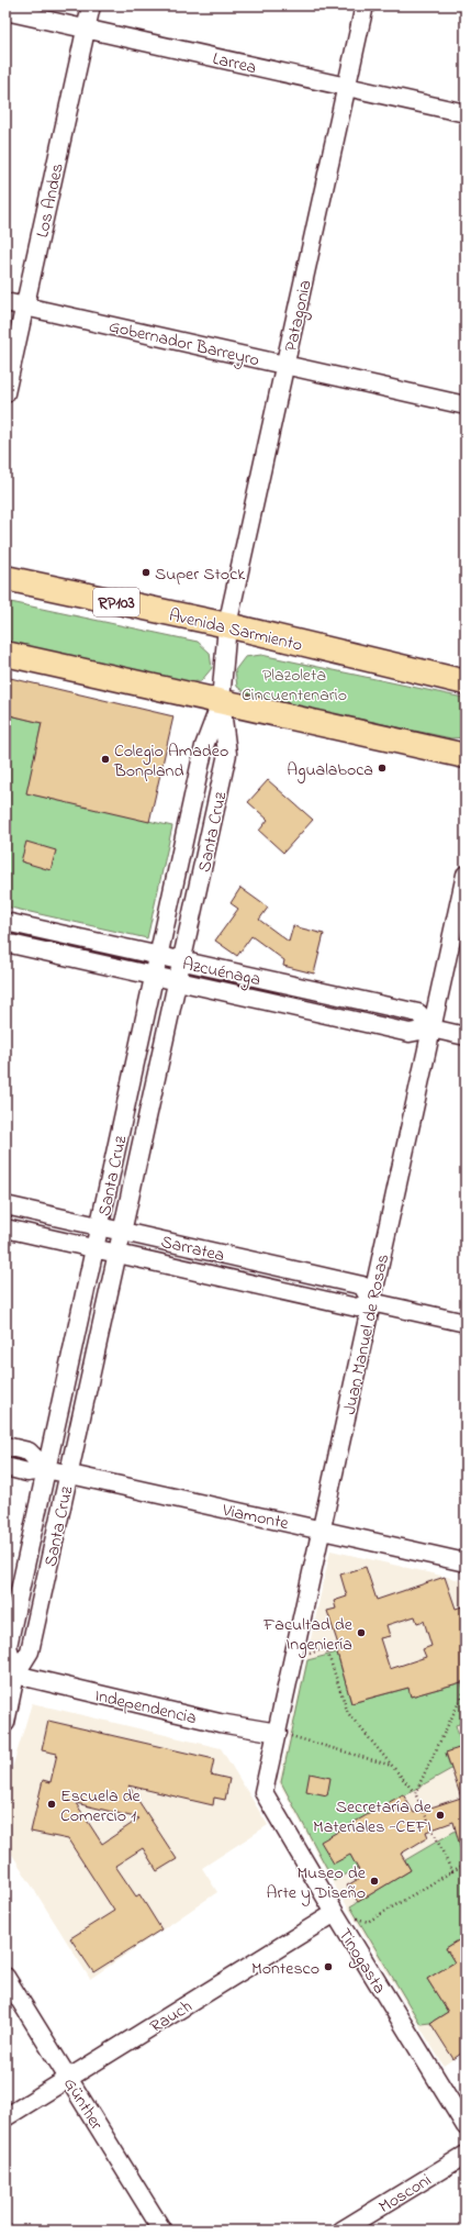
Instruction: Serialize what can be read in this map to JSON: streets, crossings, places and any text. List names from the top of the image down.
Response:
{
  "streets": {
    "main road": ["RP103", "Avenida Sarmiento"],
    "street": [
      "Larrea",
      "Los Andes",
      "Patagonia",
      "Gobernador Barreyro",
      "Santa Cruz",
      "Azcuénaga",
      "Sarratea",
      "Juan Manuel de Rosas",
      "Viamonte",
      "Independencia",
      "Tinogasta",
      "Rauch",
      "Günther",
      "Mosconi"
    ]
  },
  "crossings": [
    ["Larrea", "Los Andes"],
    ["Larrea", "Patagonia"],
    ["Los Andes", "Gobernador Barreyro"],
    ["Patagonia", "Gobernador Barreyro"],
    ["Patagonia", "Avenida Sarmiento"],
    ["Patagonia", "Santa Cruz"],
    ["Santa Cruz", "Azcuénaga"],
    ["Santa Cruz", "Sarratea"],
    ["Santa Cruz", "Viamonte"],
    ["Santa Cruz", "Independencia"],
    ["Azcuénaga", "Juan Manuel de Rosas"],
    ["Sarratea", "Juan Manuel de Rosas"],
    ["Juan Manuel de Rosas", "Viamonte"],
    ["Juan Manuel de Rosas", "Independencia"],
    ["Juan Manuel de Rosas", "Tinogasta"],
    ["Tinogasta", "Rauch"],
    ["Rauch", "Günther"]
  ],
  "parks": ["Plazoleta Cincuentenario"],
  "places": [
    "Super Stock",
    "Colegio Amadeo Bonpland",
    "Agualaboca",
    "Facultad de Ingeniería",
    "Escuela de Comercio 1",
    "Secretaría de Materiales -CEFI",
    "Museo de Arte y Diseño",
    "Montesco"
  ]
}
